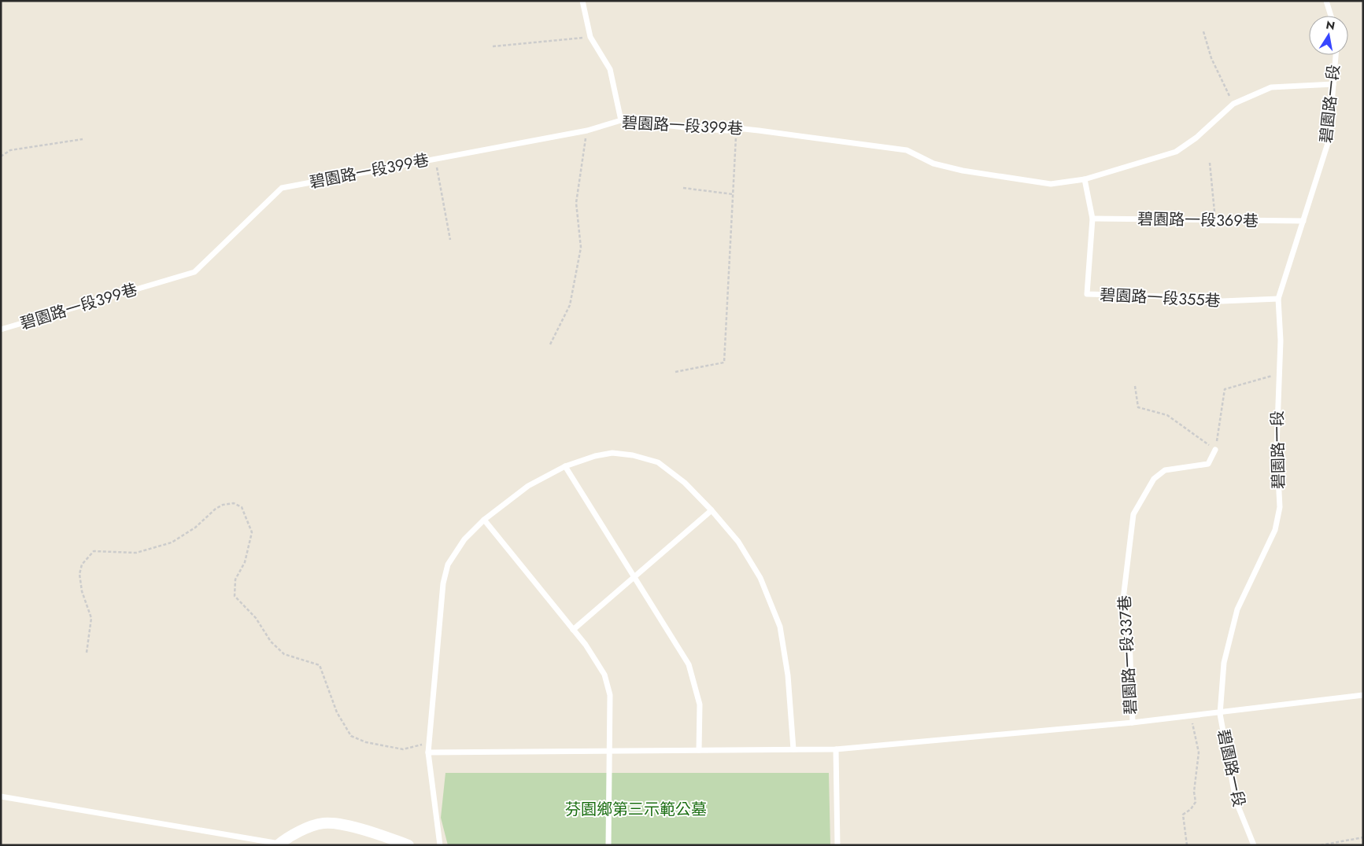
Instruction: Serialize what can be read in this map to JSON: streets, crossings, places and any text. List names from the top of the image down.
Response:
{
  "streets": {
    "lane": [
      "碧園路一段",
      "碧園路一段399巷",
      "碧園路一段369巷",
      "碧園路一段355巷",
      "碧園路一段337巷"
    ]
  },
  "crossings": [
    ["碧園路一段", "碧園路一段399巷"],
    ["碧園路一段", "碧園路一段369巷"],
    ["碧園路一段", "碧園路一段355巷"],
    ["碧園路一段399巷", "碧園路一段355巷"],
    ["碧園路一段369巷", "碧園路一段355巷"]
  ],
  "parks": ["芬園鄉第三示範公墓"],
  "north": "top"
}
